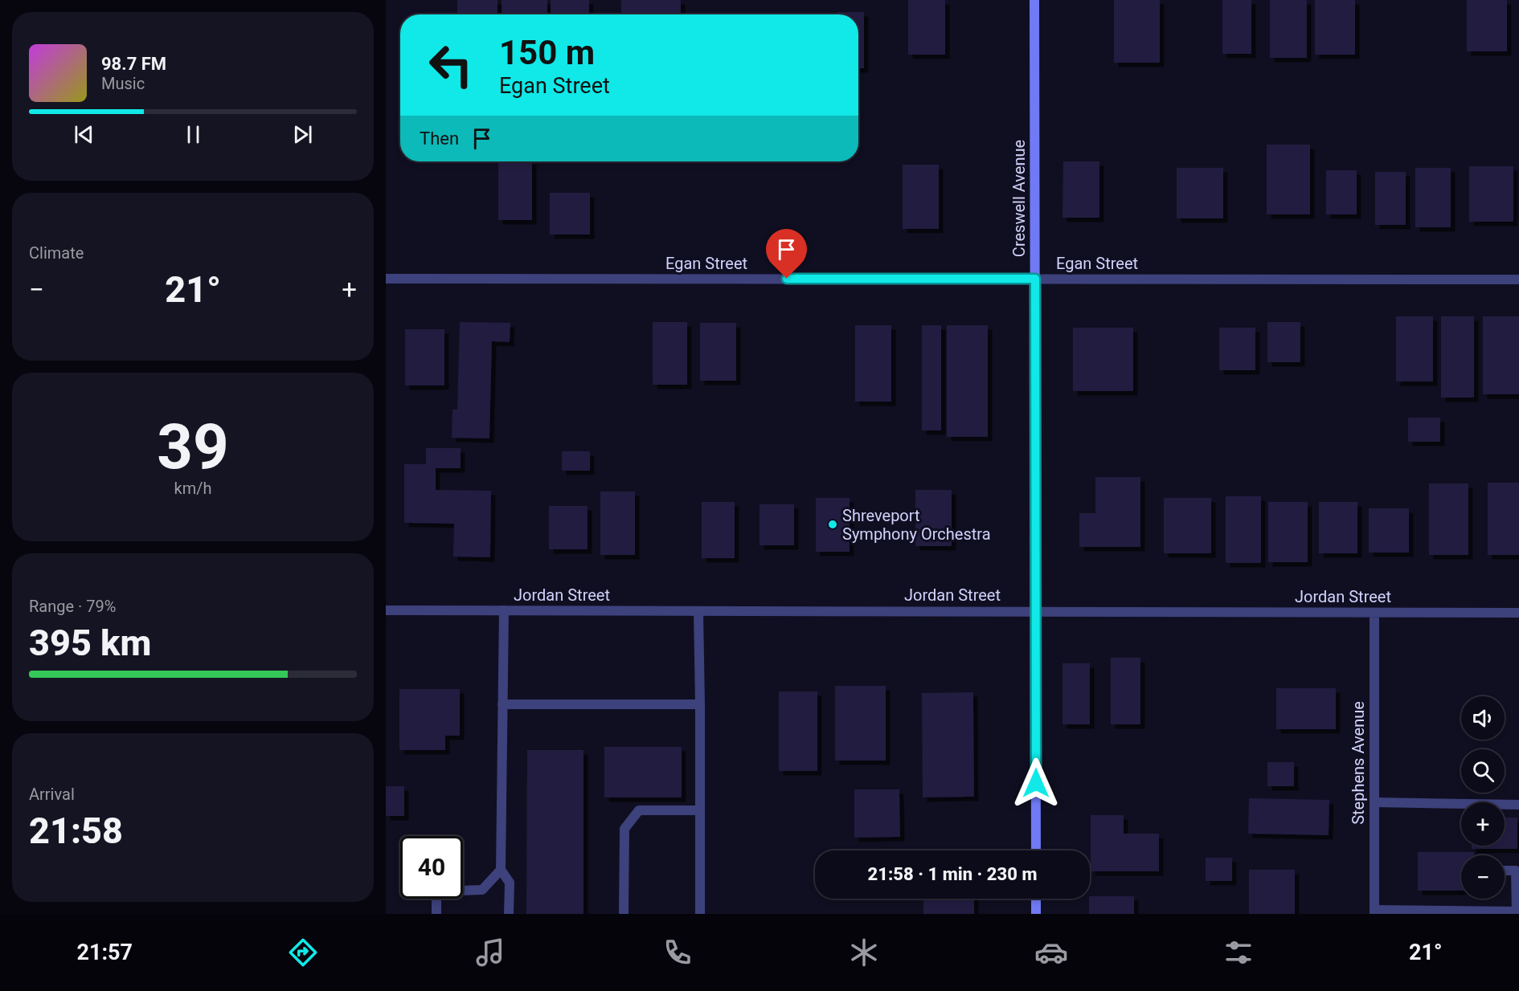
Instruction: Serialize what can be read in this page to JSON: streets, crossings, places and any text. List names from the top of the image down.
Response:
{
  "streets": {
    "street": [
      "Creswell Avenue",
      "Egan Street",
      "Jordan Street",
      "Stephens Avenue"
    ]
  },
  "crossings": [
    ["Creswell Avenue", "Egan Street"],
    ["Creswell Avenue", "Jordan Street"],
    ["Jordan Street", "Stephens Avenue"]
  ],
  "places": ["Shreveport Symphony Orchestra"],
  "page": {
    "turn": ["150 m", "Egan Street"],
    "song": ["98.7 FM", "Music"],
    "then": "Then",
    "tile": [
      "Climate",
      ["39", "km/h"],
      ["Range · 79%", "395 km"],
      ["Arrival", "21:58"]
    ],
    "heat": ["−", "21°", "+"],
    "map_buttons": ["+", "−"],
    "limit": "40",
    "trip": "21:58 · 1 min · 230 m",
    "tabs": ["21:57", "21°"]
  }
}
